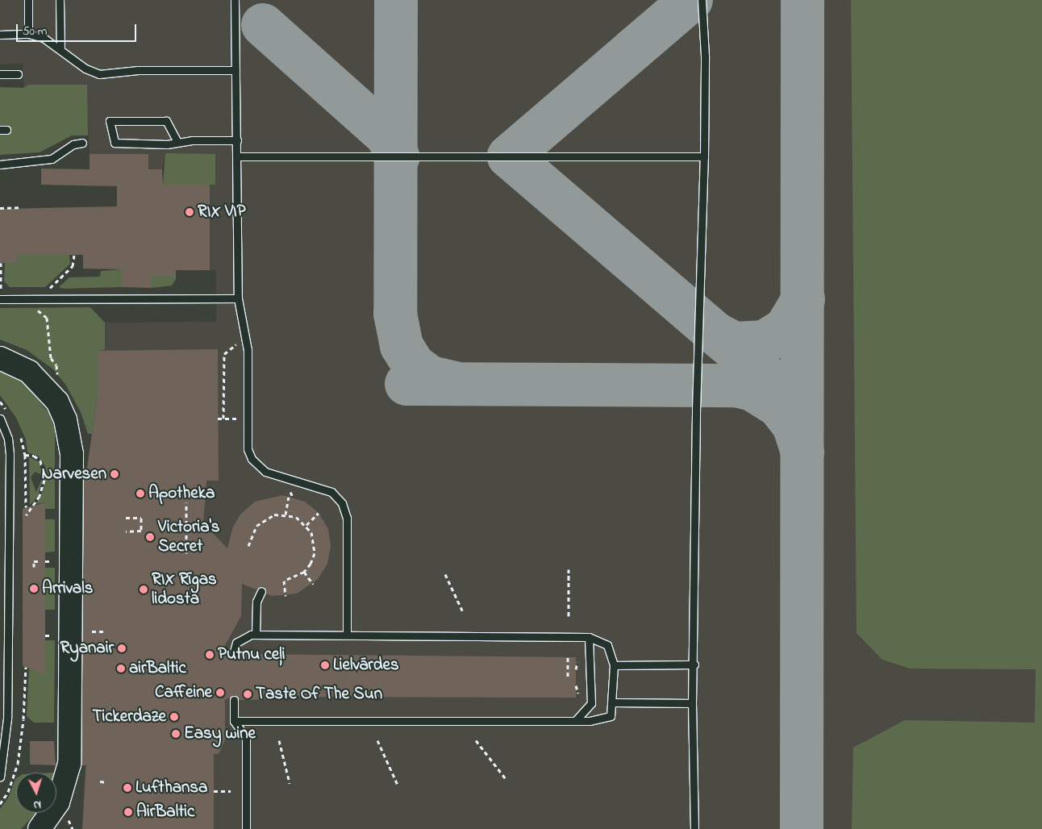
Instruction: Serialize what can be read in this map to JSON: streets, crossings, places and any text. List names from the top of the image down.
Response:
{
  "places": [
    "RIX VIP",
    "Narvesen",
    "Apotheka",
    "Victoria's Secret",
    "Arrivals",
    "RIX Rīgas lidosta",
    "Ryanair",
    "Putnu ceļi",
    "Lielvārdes",
    "airBaltic",
    "Caffeine",
    "Taste Of The Sun",
    "Tickerdaze",
    "Easy wine",
    "Lufthansa",
    "AirBaltic"
  ],
  "scale_bar": "50 m",
  "north": "bottom"
}
